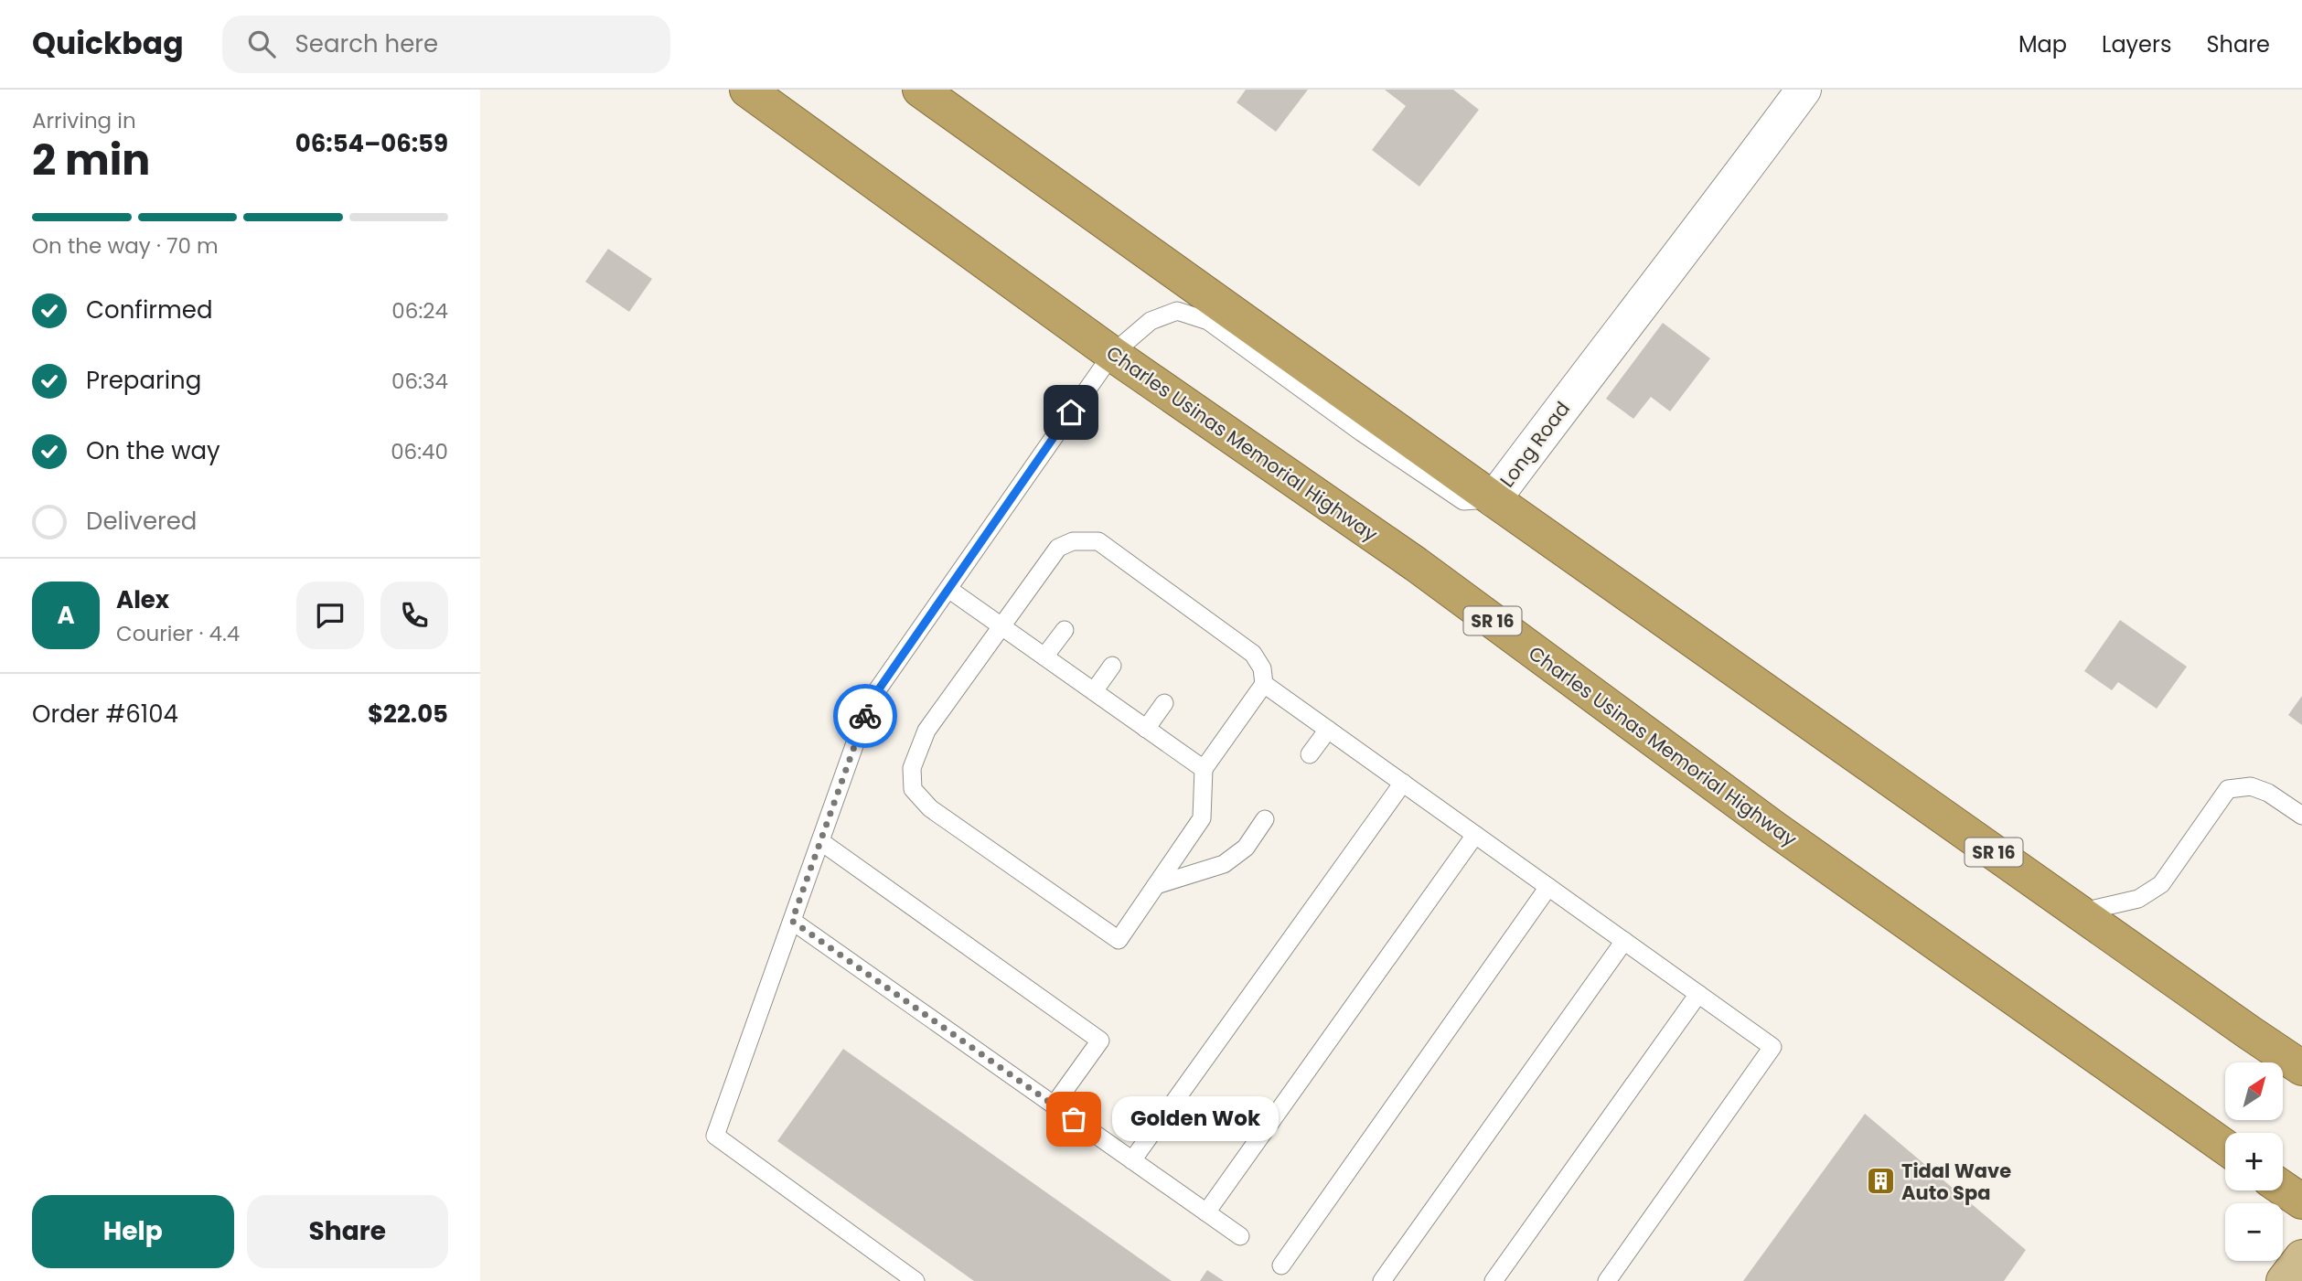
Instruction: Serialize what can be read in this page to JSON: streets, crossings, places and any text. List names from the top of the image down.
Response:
{
  "streets": {
    "highway": ["Charles Usinas Memorial Highway", "SR 16"],
    "street": ["Long Road"]
  },
  "crossings": [
    ["Charles Usinas Memorial Highway", "Long Road"],
    ["Long Road", "SR 16"]
  ],
  "places": {
    "other": ["Golden Wok"],
    "building": ["Tidal Wave Auto Spa"]
  },
  "north": "top right",
  "page": {
    "header": "Quickbag",
    "search": "Search here",
    "nav": ["Map", "Layers", "Share"],
    "heading": ["2 min", "Arriving in", "06:54–06:59"],
    "panel": [
      "Alex",
      "Courier · 4.4",
      "Order #6104",
      "$22.05"
    ],
    "bar": "On the way · 70 m",
    "list": [
      ["Confirmed", "06:24"],
      ["Preparing", "06:34"],
      ["On the way", "06:40"],
      "Delivered"
    ],
    "round": "A",
    "map_buttons": ["+", "−"],
    "bubble": "Golden Wok",
    "buttons": ["Help", "Share"]
  }
}
